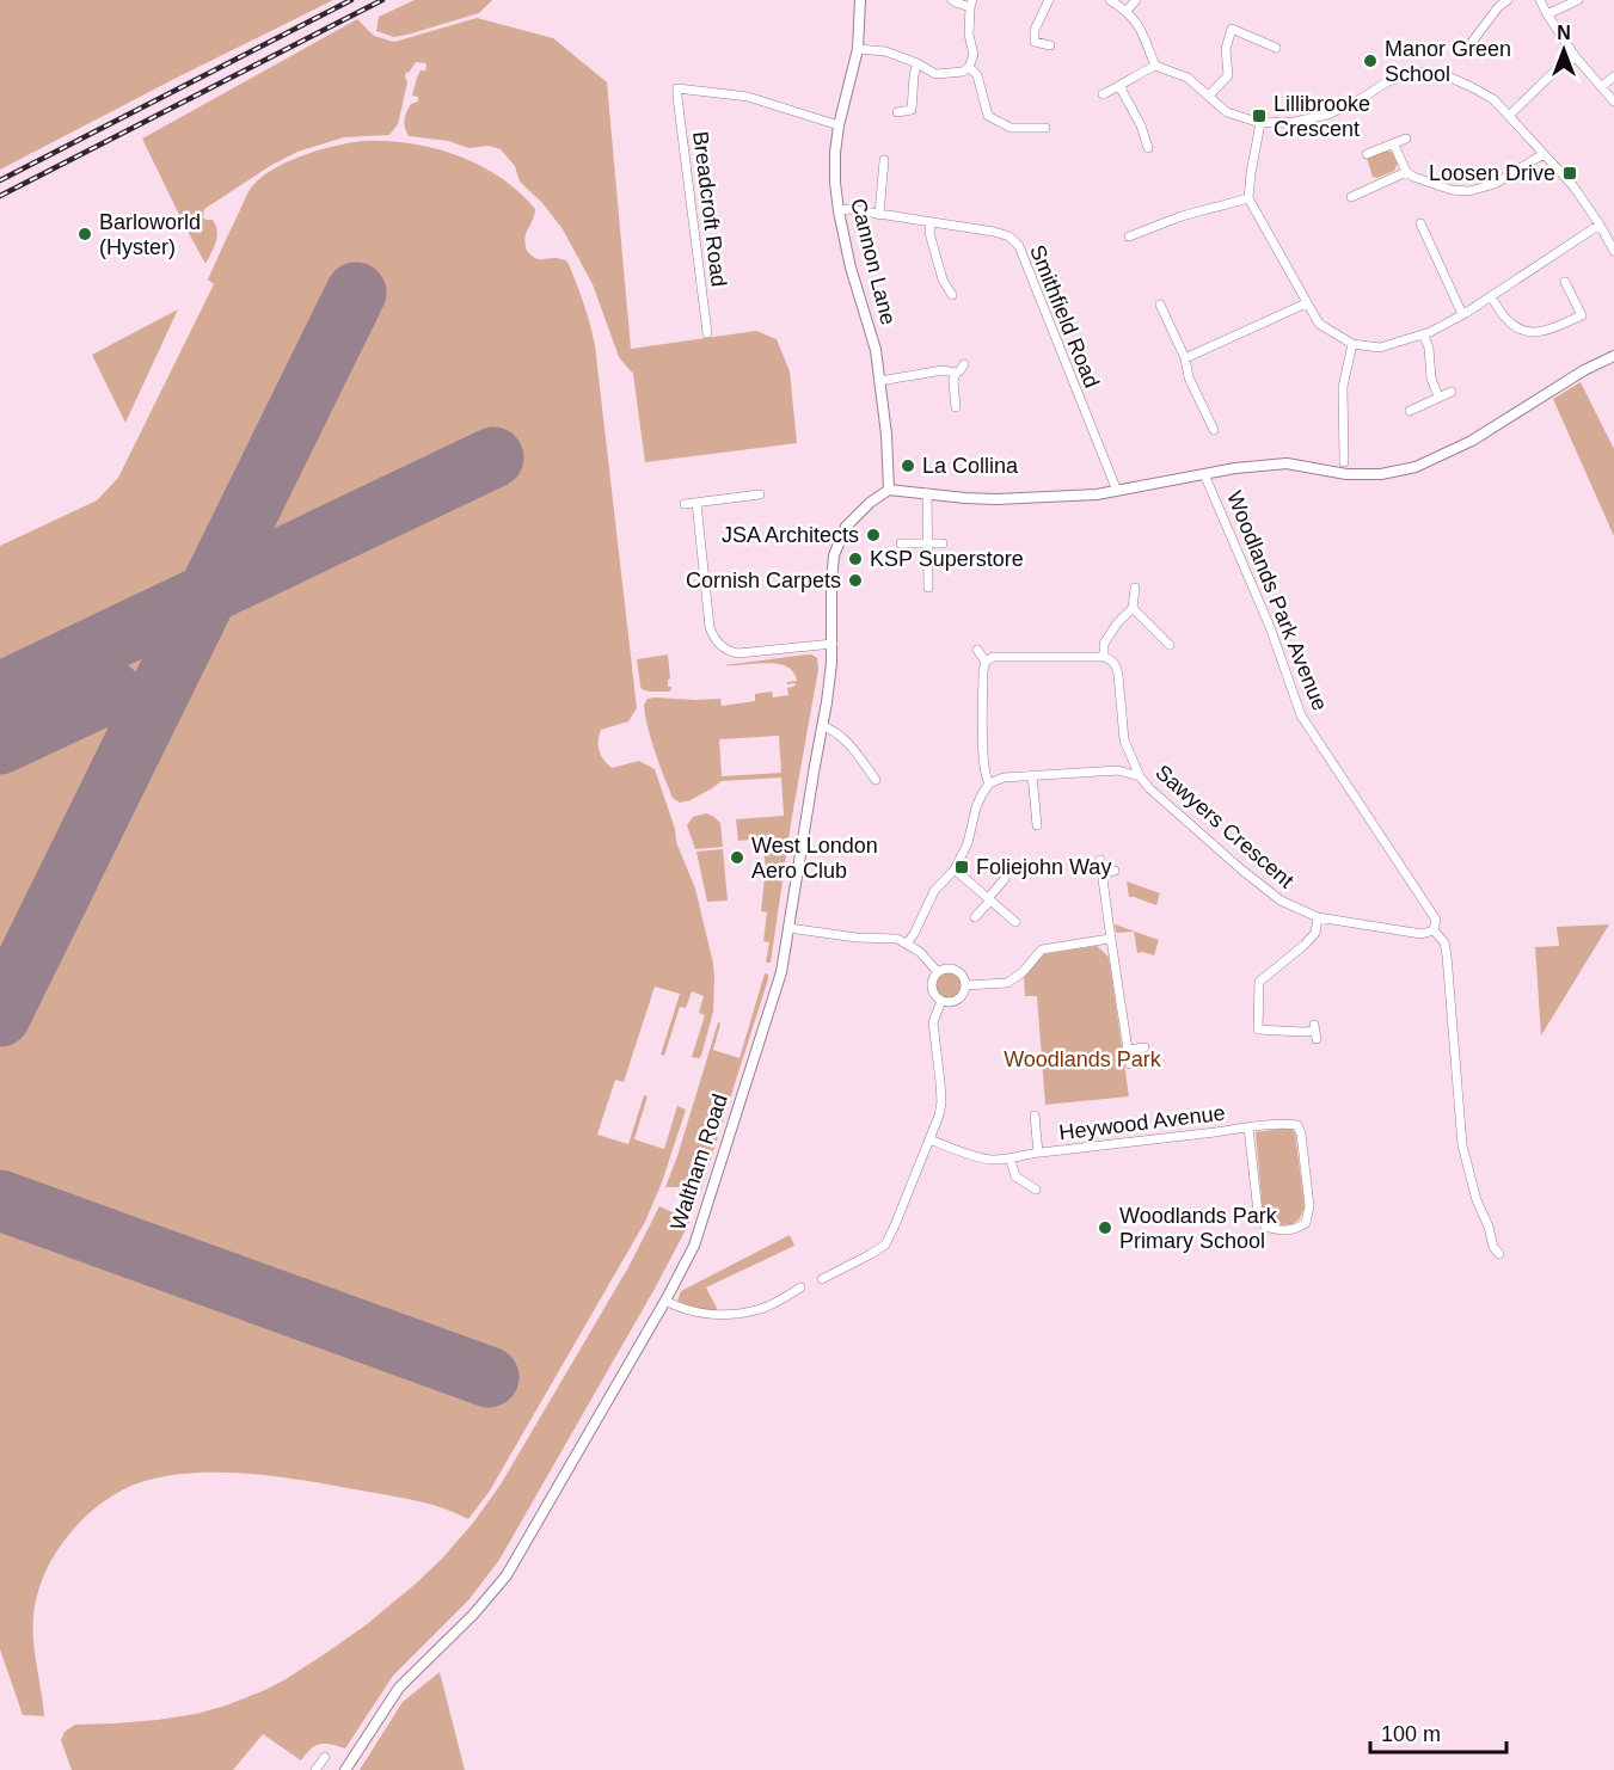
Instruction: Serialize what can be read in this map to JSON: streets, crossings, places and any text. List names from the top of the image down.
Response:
{
  "streets": {
    "street": [
      "Breadcroft Road",
      "Cannon Lane",
      "Smithfield Road",
      "Woodlands Park Avenue",
      "Sawyers Crescent",
      "Heywood Avenue",
      "Waltham Road"
    ]
  },
  "crossings": [
    ["Breadcroft Road", "Cannon Lane"],
    ["Cannon Lane", "Smithfield Road"],
    ["Cannon Lane", "Waltham Road"],
    ["Woodlands Park Avenue", "Sawyers Crescent"]
  ],
  "parks": ["Woodlands Park"],
  "places": {
    "other": [
      "Manor Green School",
      "Barloworld (Hyster)",
      "La Collina",
      "JSA Architects",
      "KSP Superstore",
      "Cornish Carpets",
      "West London Aero Club",
      "Woodlands Park Primary School"
    ],
    "transit": ["Lillibrooke Crescent", "Loosen Drive", "Foliejohn Way"]
  },
  "scale_bar": "100 m",
  "north": "top"
}
